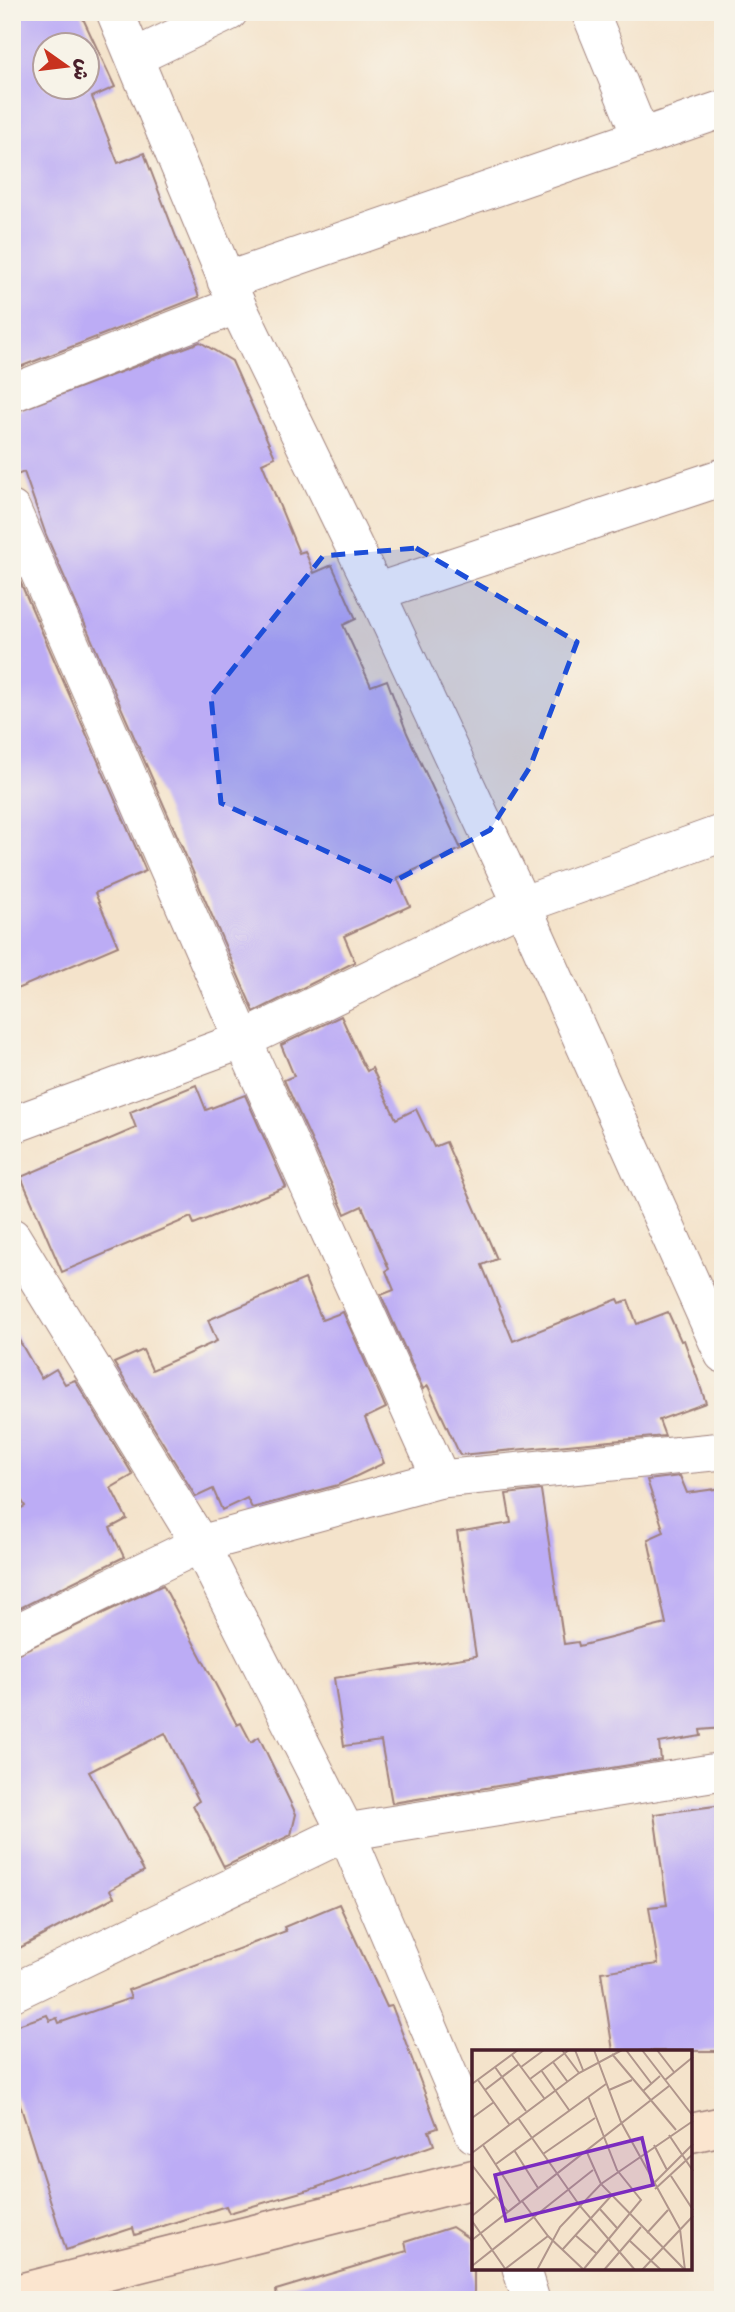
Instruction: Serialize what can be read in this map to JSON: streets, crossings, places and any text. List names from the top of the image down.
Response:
{
  "north": "right"
}
